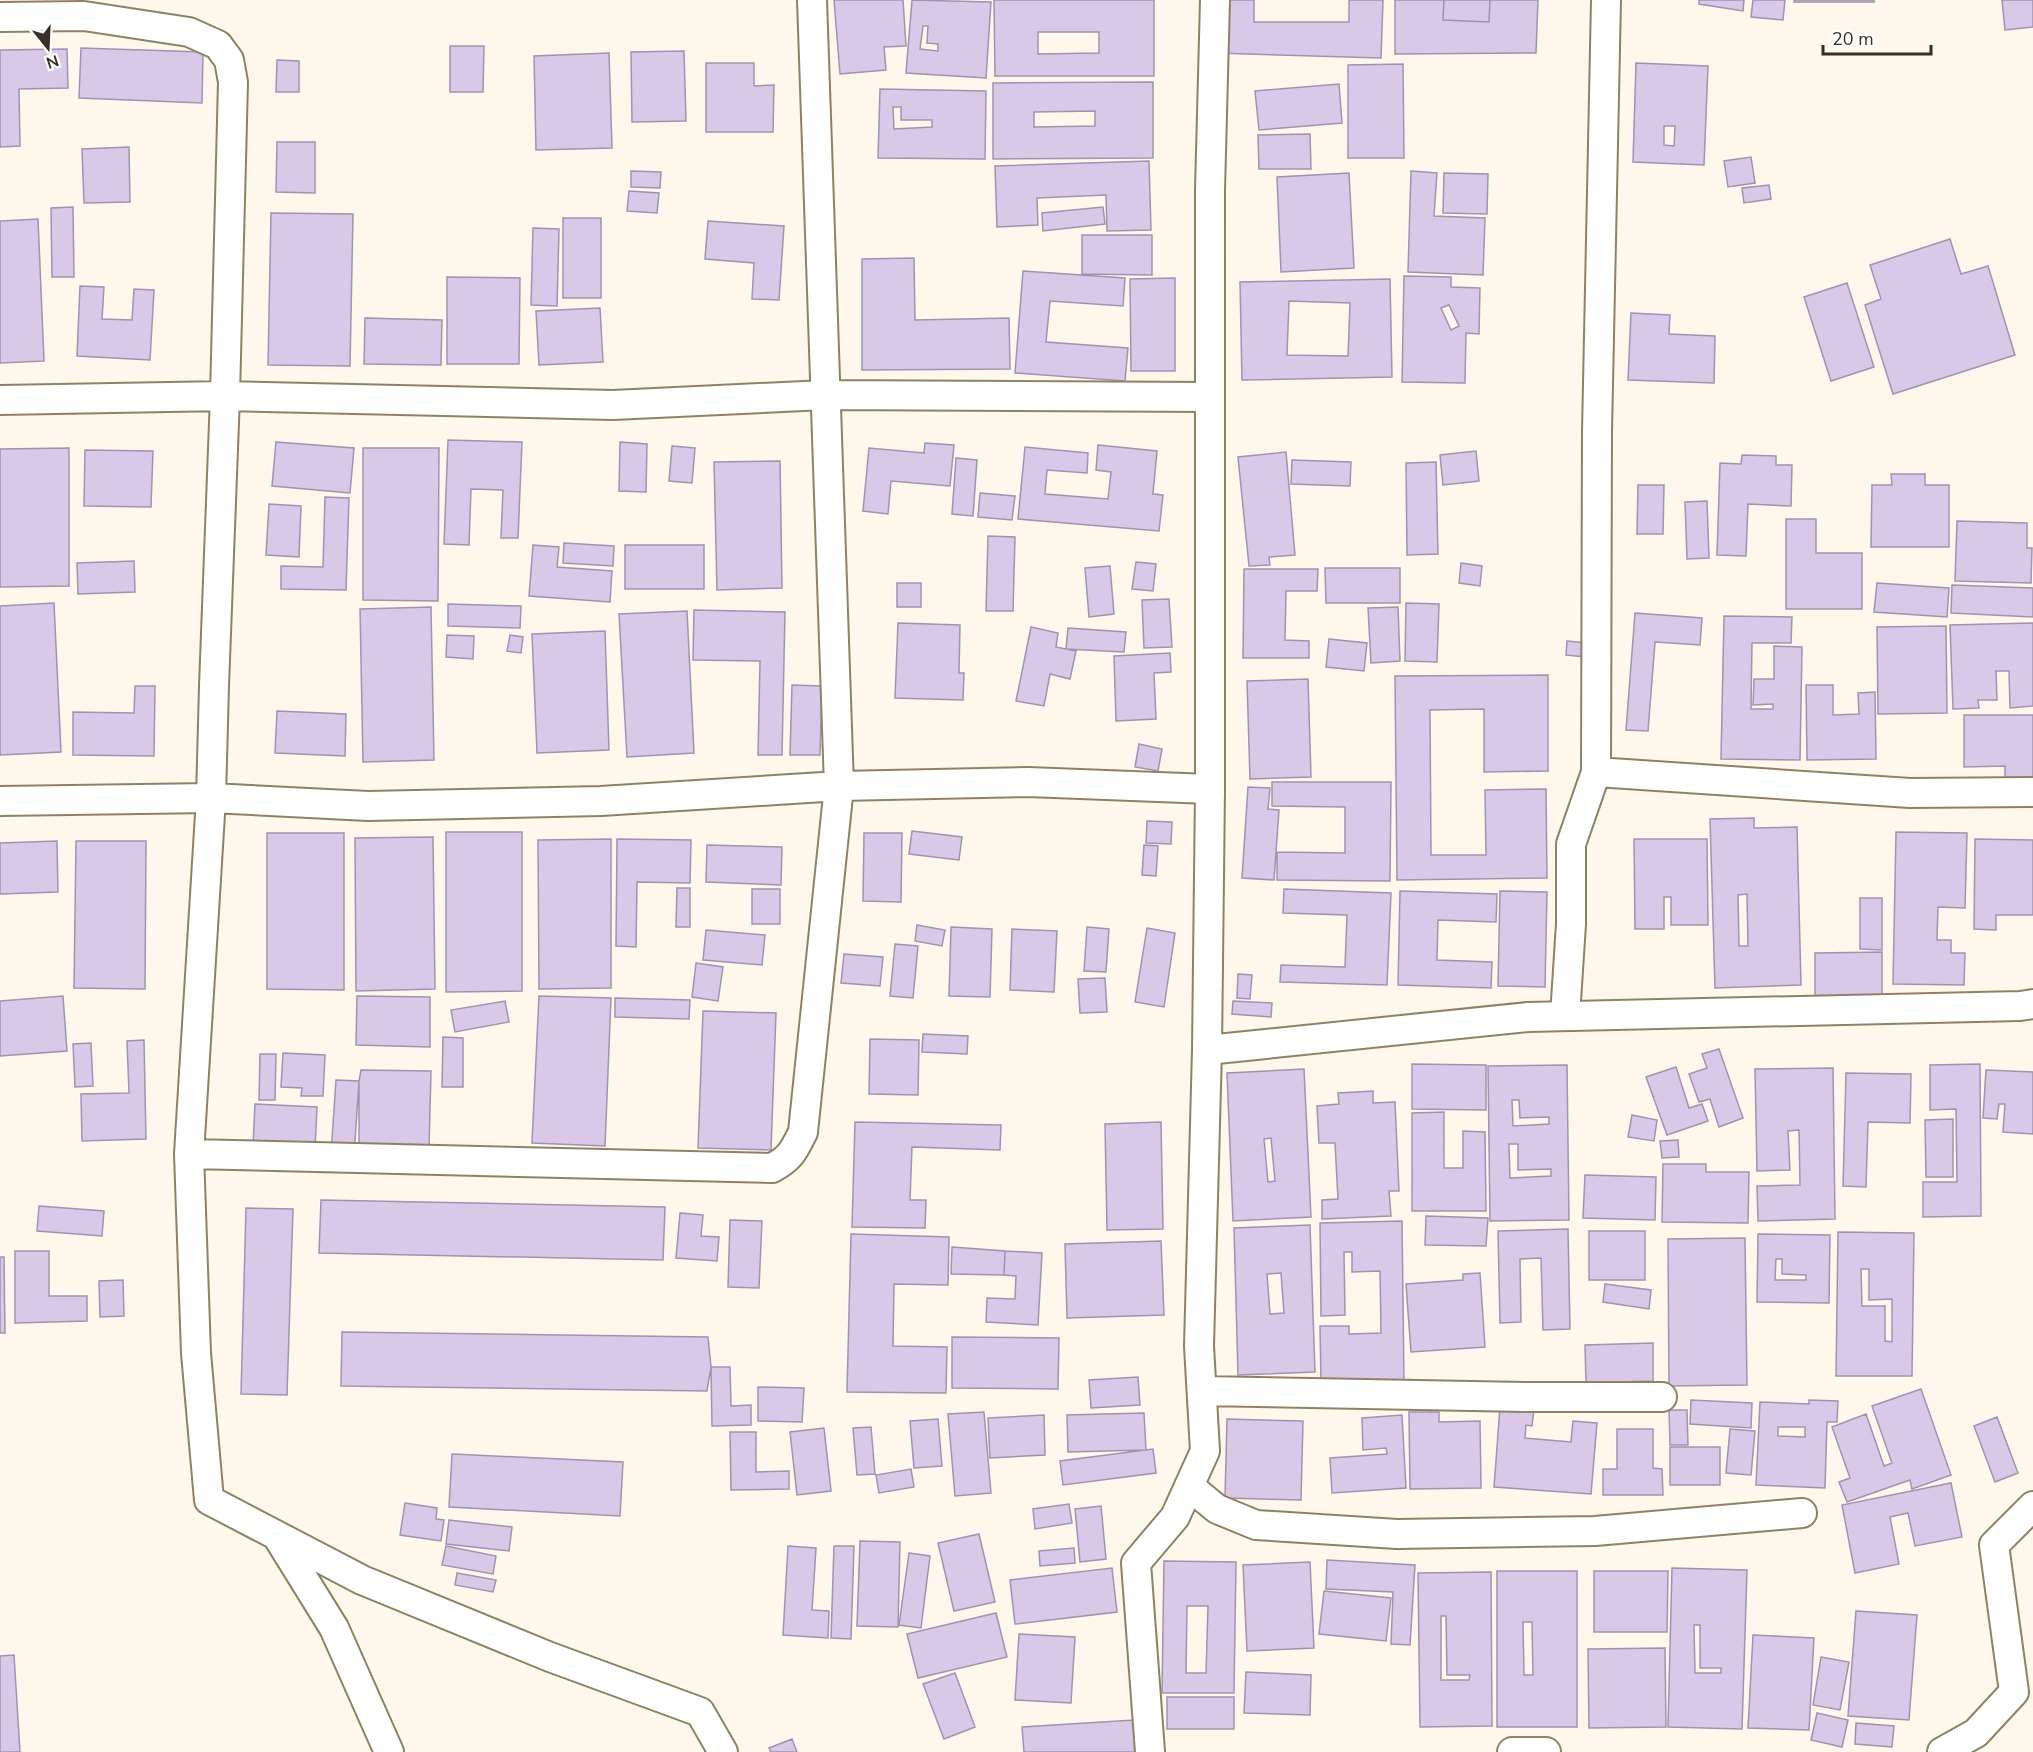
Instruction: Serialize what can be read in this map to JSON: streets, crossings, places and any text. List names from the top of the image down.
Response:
{
  "scale_bar": "20 m",
  "north": "bottom"
}
